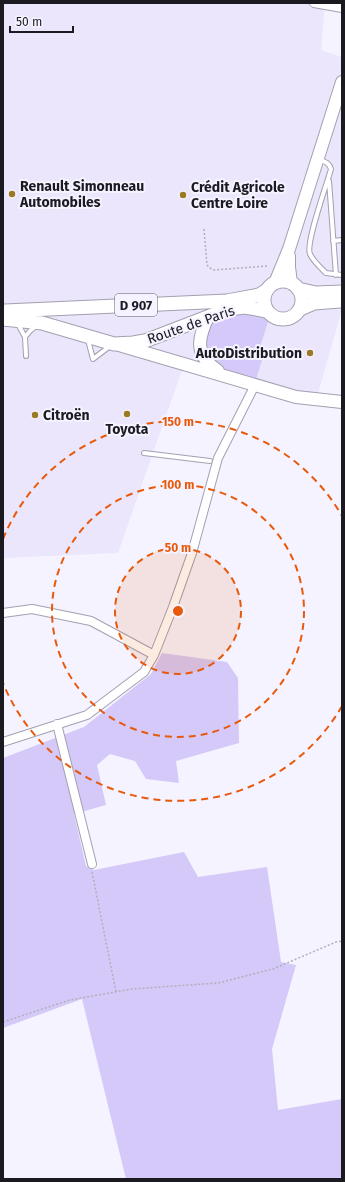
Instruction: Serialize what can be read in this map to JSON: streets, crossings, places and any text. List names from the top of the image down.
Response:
{
  "streets": {
    "main road": ["D 907", "Route de Paris"]
  },
  "places": [
    "Renault Simonneau Automobiles",
    "Crédit Agricole Centre Loire",
    "AutoDistribution",
    "Toyota",
    "Citroën"
  ],
  "scale_bar": "50 m",
  "rings": ["150 m", "100 m", "50 m"]
}
